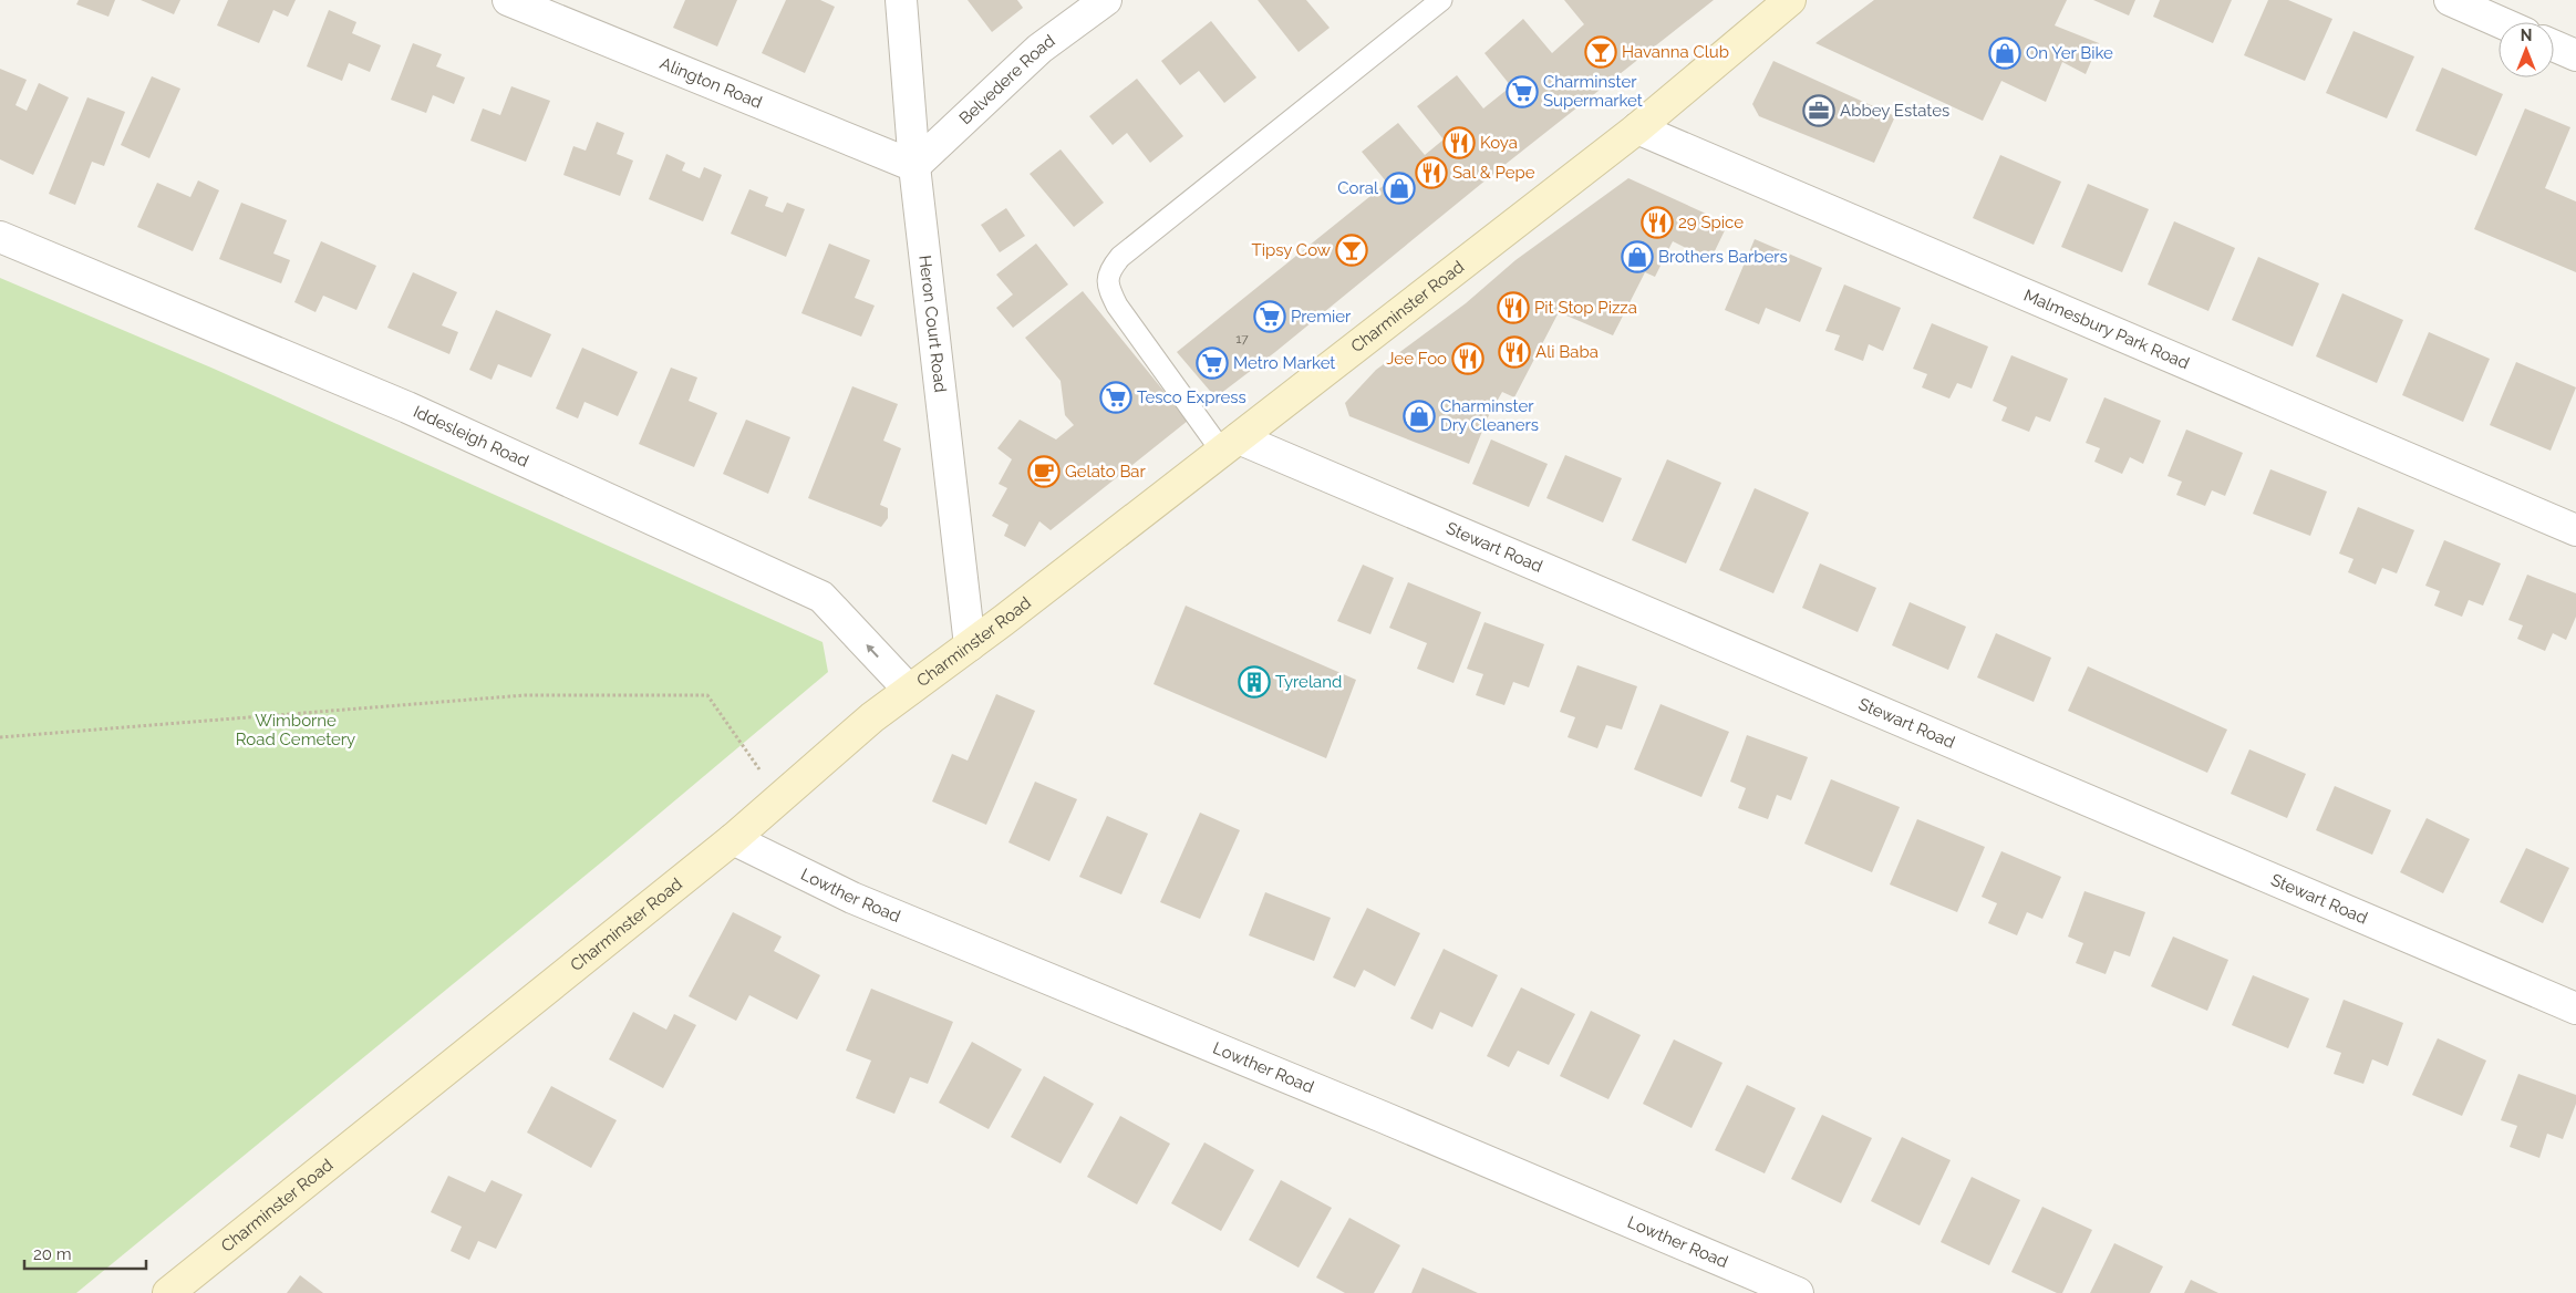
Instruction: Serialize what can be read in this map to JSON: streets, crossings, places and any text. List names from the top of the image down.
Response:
{
  "streets": {
    "main road": ["Charminster Road"],
    "street": [
      "Belvedere Road",
      "Alington Road",
      "Heron Court Road",
      "Malmesbury Park Road",
      "Iddesleigh Road",
      "Stewart Road",
      "Lowther Road"
    ]
  },
  "crossings": [
    ["Belvedere Road", "Alington Road"],
    ["Belvedere Road", "Heron Court Road"],
    ["Alington Road", "Heron Court Road"],
    ["Charminster Road", "Heron Court Road"],
    ["Charminster Road", "Malmesbury Park Road"],
    ["Charminster Road", "Iddesleigh Road"],
    ["Charminster Road", "Stewart Road"],
    ["Charminster Road", "Lowther Road"]
  ],
  "one_way": ["Iddesleigh Road"],
  "parks": ["Wimborne Road Cemetery"],
  "places": {
    "bar": ["Havanna Club", "Tipsy Cow"],
    "shop": [
      "On Yer Bike",
      "Coral",
      "Brothers Barbers",
      "Charminster Dry Cleaners"
    ],
    "supermarket": [
      "Charminster Supermarket",
      "Premier",
      "Metro Market",
      "Tesco Express"
    ],
    "office": ["Abbey Estates"],
    "restaurant": [
      "Koya",
      "Sal & Pepe",
      "29 Spice",
      "Pit Stop Pizza",
      "Ali Baba",
      "Jee Foo"
    ],
    "cafe": ["Gelato Bar"],
    "building": ["Tyreland"]
  },
  "house_numbers": ["17"],
  "scale_bar": "20 m",
  "north": "top"
}
